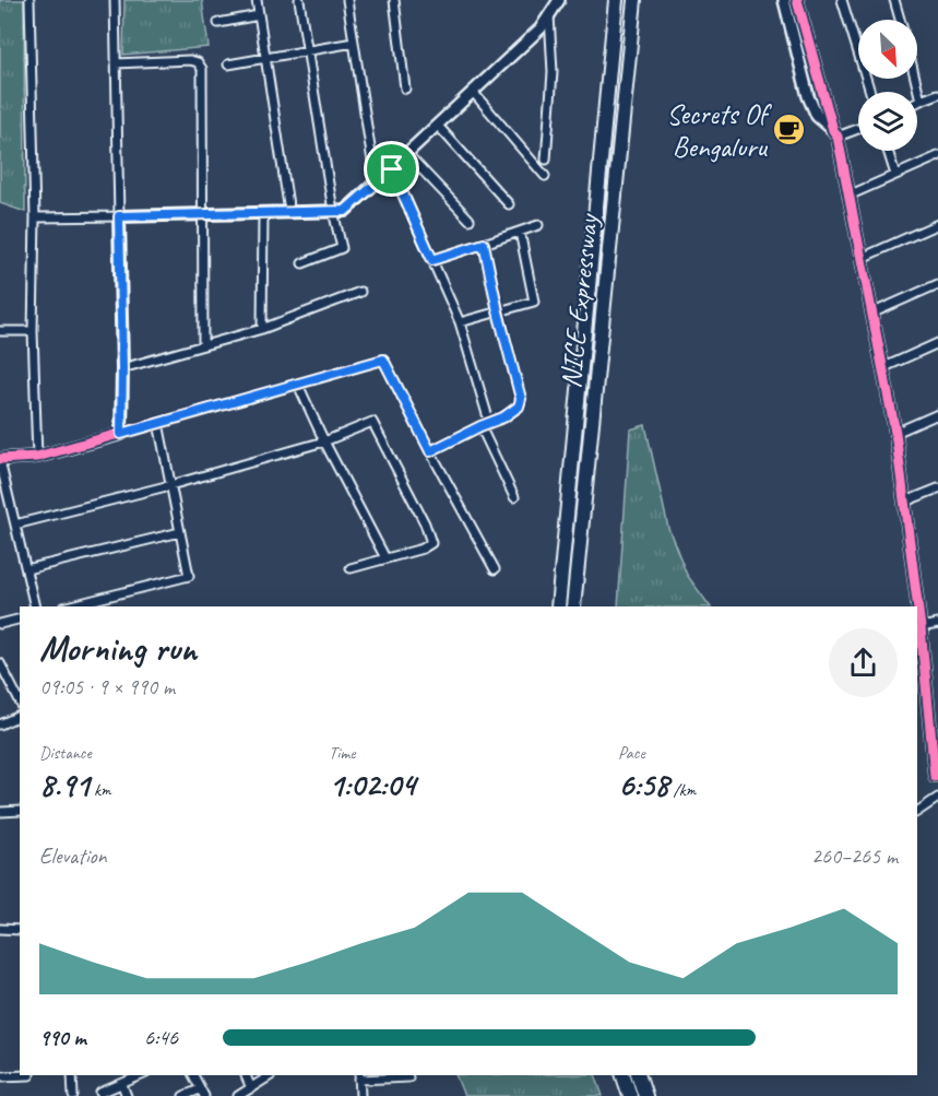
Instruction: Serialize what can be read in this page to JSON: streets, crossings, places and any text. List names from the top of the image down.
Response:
{
  "streets": {
    "highway": ["NICE Expressway"]
  },
  "places": {
    "cafe": ["Secrets Of Bengaluru"]
  },
  "north": "bottom right",
  "page": {
    "heading": ["Morning run", "09:05 · 9 × 990 m"],
    "stats": [
      ["Distance", "8.91 km"],
      ["Time", "1:02:04"],
      ["Pace", "6:58 /km"]
    ],
    "chart": ["Elevation", "260–265 m"],
    "list": [
      {
        "name": "990 m",
        "note": "6:46"
      }
    ]
  }
}
